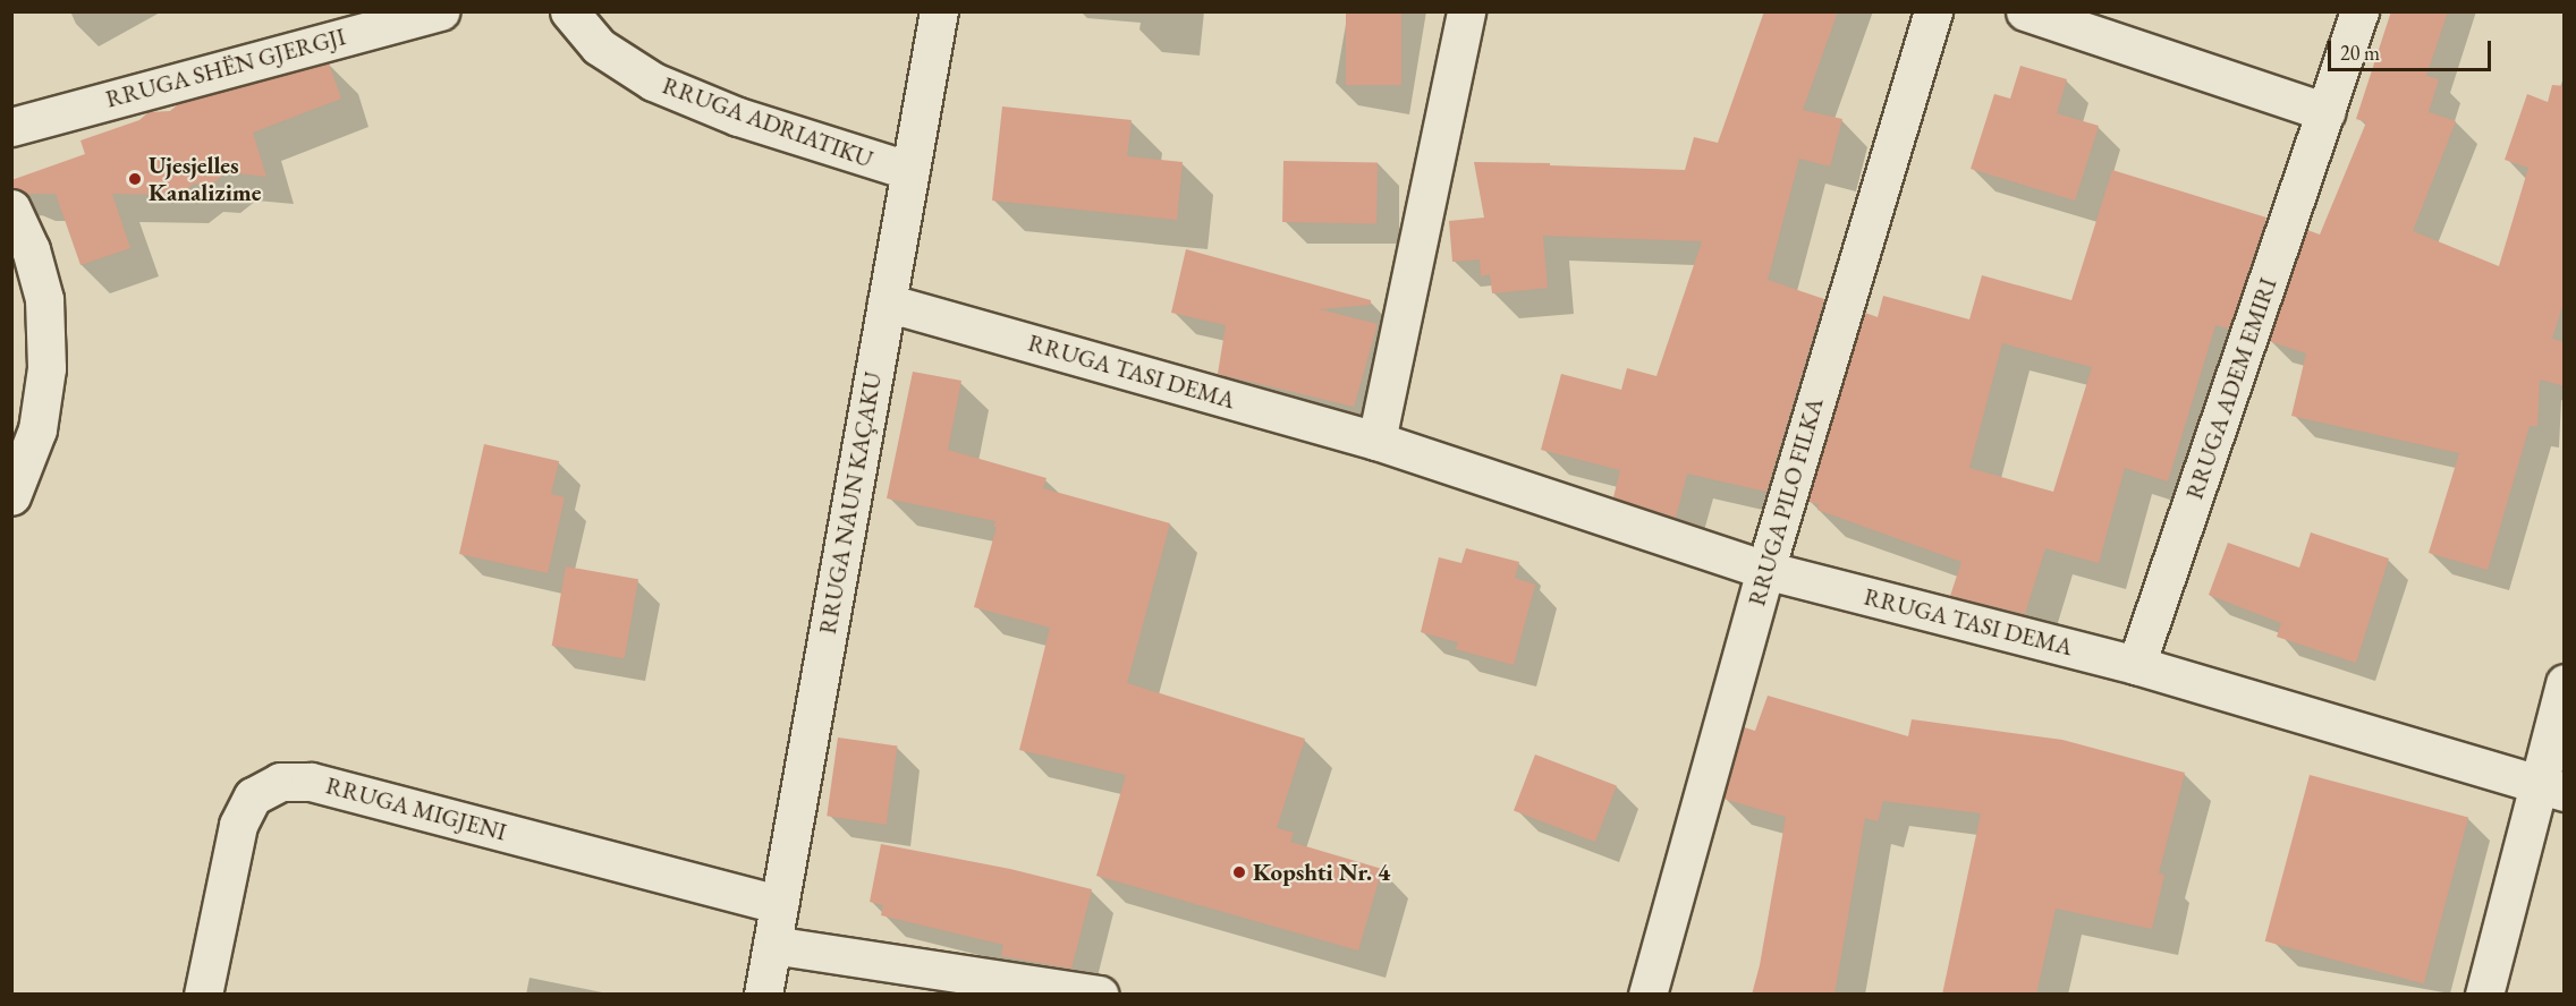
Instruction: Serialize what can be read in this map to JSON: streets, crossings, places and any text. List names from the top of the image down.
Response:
{
  "streets": {
    "street": [
      "RRUGA SHËN GJERGJI",
      "RRUGA ADRIATIKU",
      "RRUGA TASI DEMA",
      "RRUGA ADEM EMIRI",
      "RRUGA PILO FILKA",
      "RRUGA NAUN KAÇAKU",
      "RRUGA MIGJENI"
    ]
  },
  "crossings": [
    ["RRUGA ADRIATIKU", "RRUGA NAUN KAÇAKU"],
    ["RRUGA TASI DEMA", "RRUGA ADEM EMIRI"],
    ["RRUGA TASI DEMA", "RRUGA PILO FILKA"],
    ["RRUGA TASI DEMA", "RRUGA NAUN KAÇAKU"],
    ["RRUGA NAUN KAÇAKU", "RRUGA MIGJENI"]
  ],
  "places": ["Ujesjelles Kanalizime", "Kopshti Nr. 4"],
  "scale_bar": "20 m"
}
